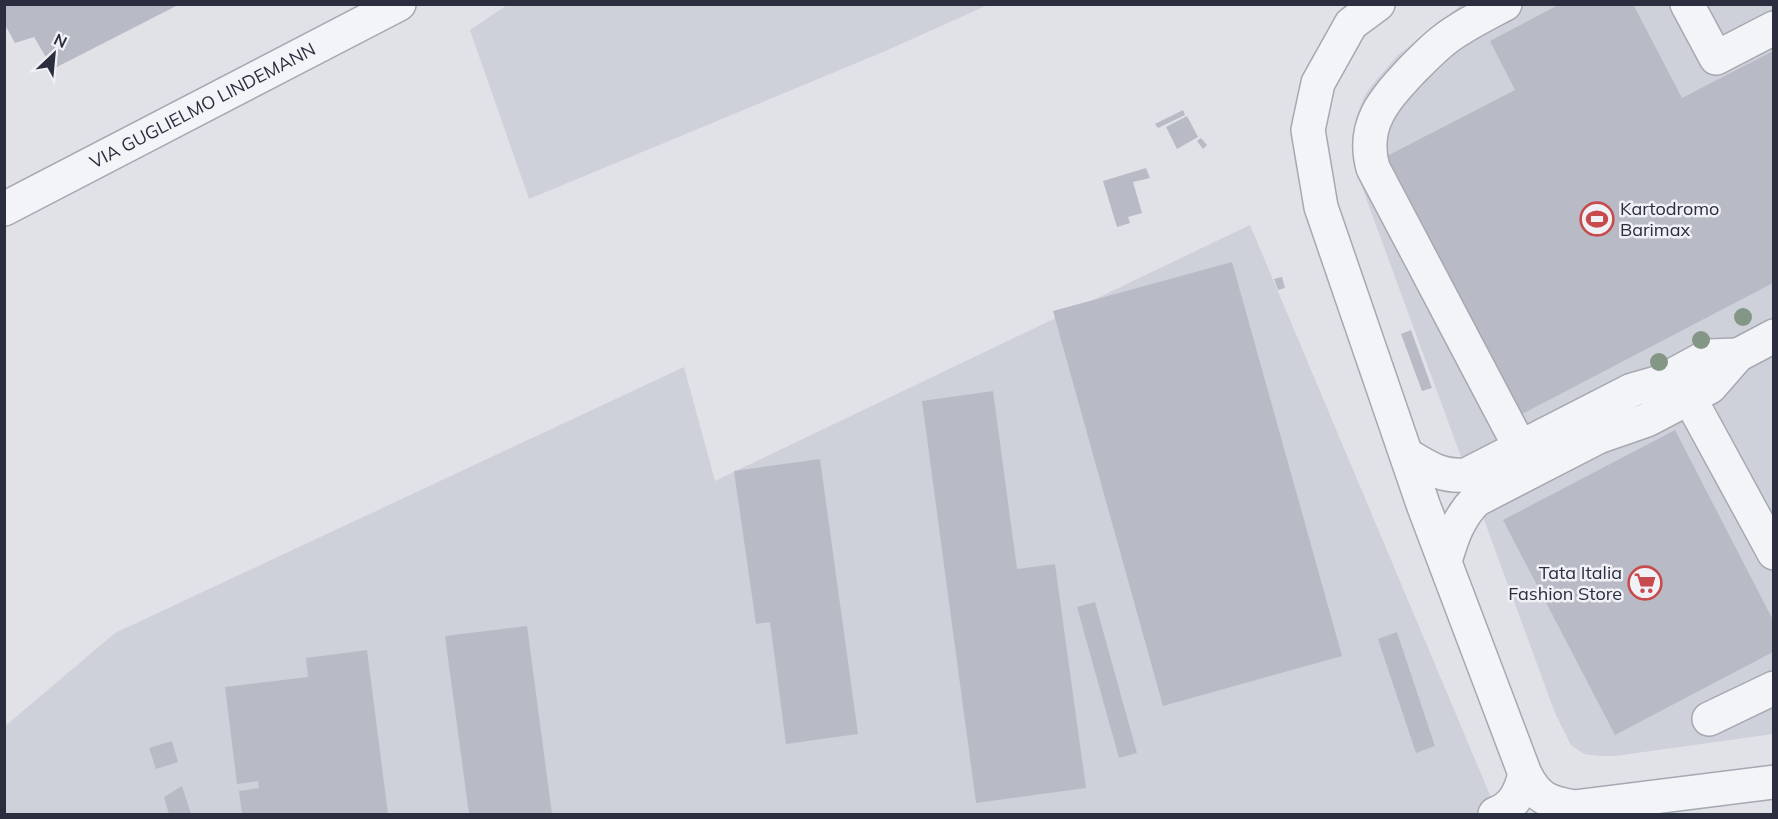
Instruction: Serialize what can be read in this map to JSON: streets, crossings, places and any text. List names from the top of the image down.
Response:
{
  "streets": {
    "street": ["VIA GUGLIELMO LINDEMANN"]
  },
  "places": {
    "sports": ["Kartodromo Barimax"],
    "supermarket": ["Tata Italia Fashion Store"]
  },
  "north": "top right"
}
